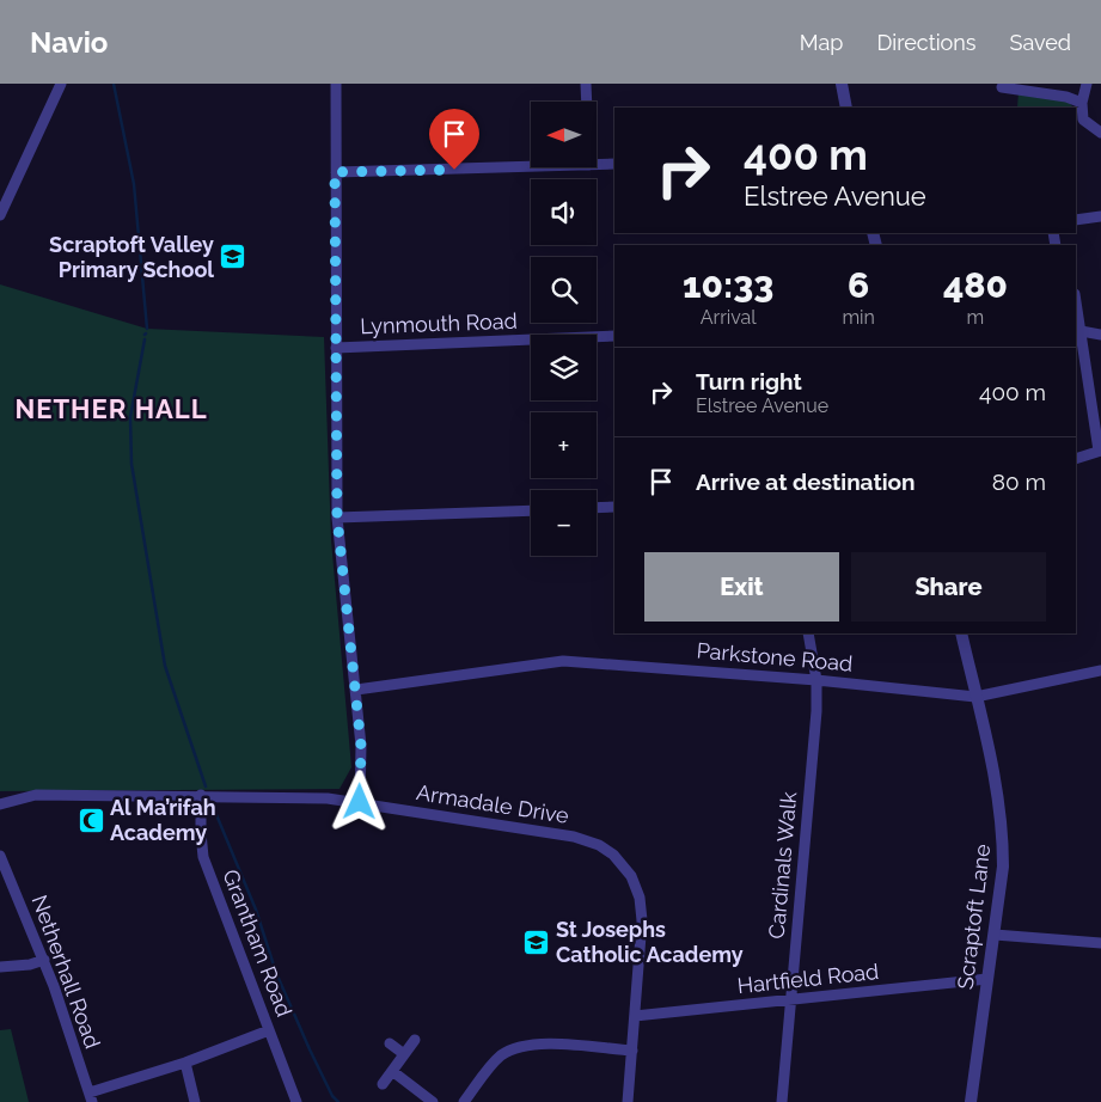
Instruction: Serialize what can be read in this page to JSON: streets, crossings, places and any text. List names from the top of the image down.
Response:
{
  "streets": {
    "street": [
      "Lynmouth Road",
      "Parkstone Road",
      "Armadale Drive",
      "Cardinals Walk",
      "Scraptoft Lane",
      "Grantham Road",
      "Netherhall Road",
      "Hartfield Road"
    ]
  },
  "crossings": [
    ["Parkstone Road", "Cardinals Walk"],
    ["Parkstone Road", "Scraptoft Lane"],
    ["Armadale Drive", "Grantham Road"],
    ["Armadale Drive", "Hartfield Road"],
    ["Cardinals Walk", "Hartfield Road"],
    ["Scraptoft Lane", "Hartfield Road"]
  ],
  "districts": ["NETHER HALL"],
  "places": {
    "school or university": ["Scraptoft Valley Primary School", "St Josephs Catholic Academy"],
    "mosque": ["Al Ma’rifah Academy"]
  },
  "north": "left",
  "page": {
    "header": "Navio",
    "nav": ["Map", "Directions", "Saved"],
    "map_buttons": ["+", "−"],
    "turn": ["400 m", "Elstree Avenue"],
    "eta": [
      "10:33",
      "Arrival",
      "6",
      "min",
      "480",
      "m"
    ],
    "list": [
      {
        "name": "Turn right",
        "note": "Elstree Avenue",
        "value": "400 m"
      },
      {
        "name": "Arrive at destination",
        "value": "80 m"
      }
    ],
    "buttons": ["Exit", "Share"]
  }
}
